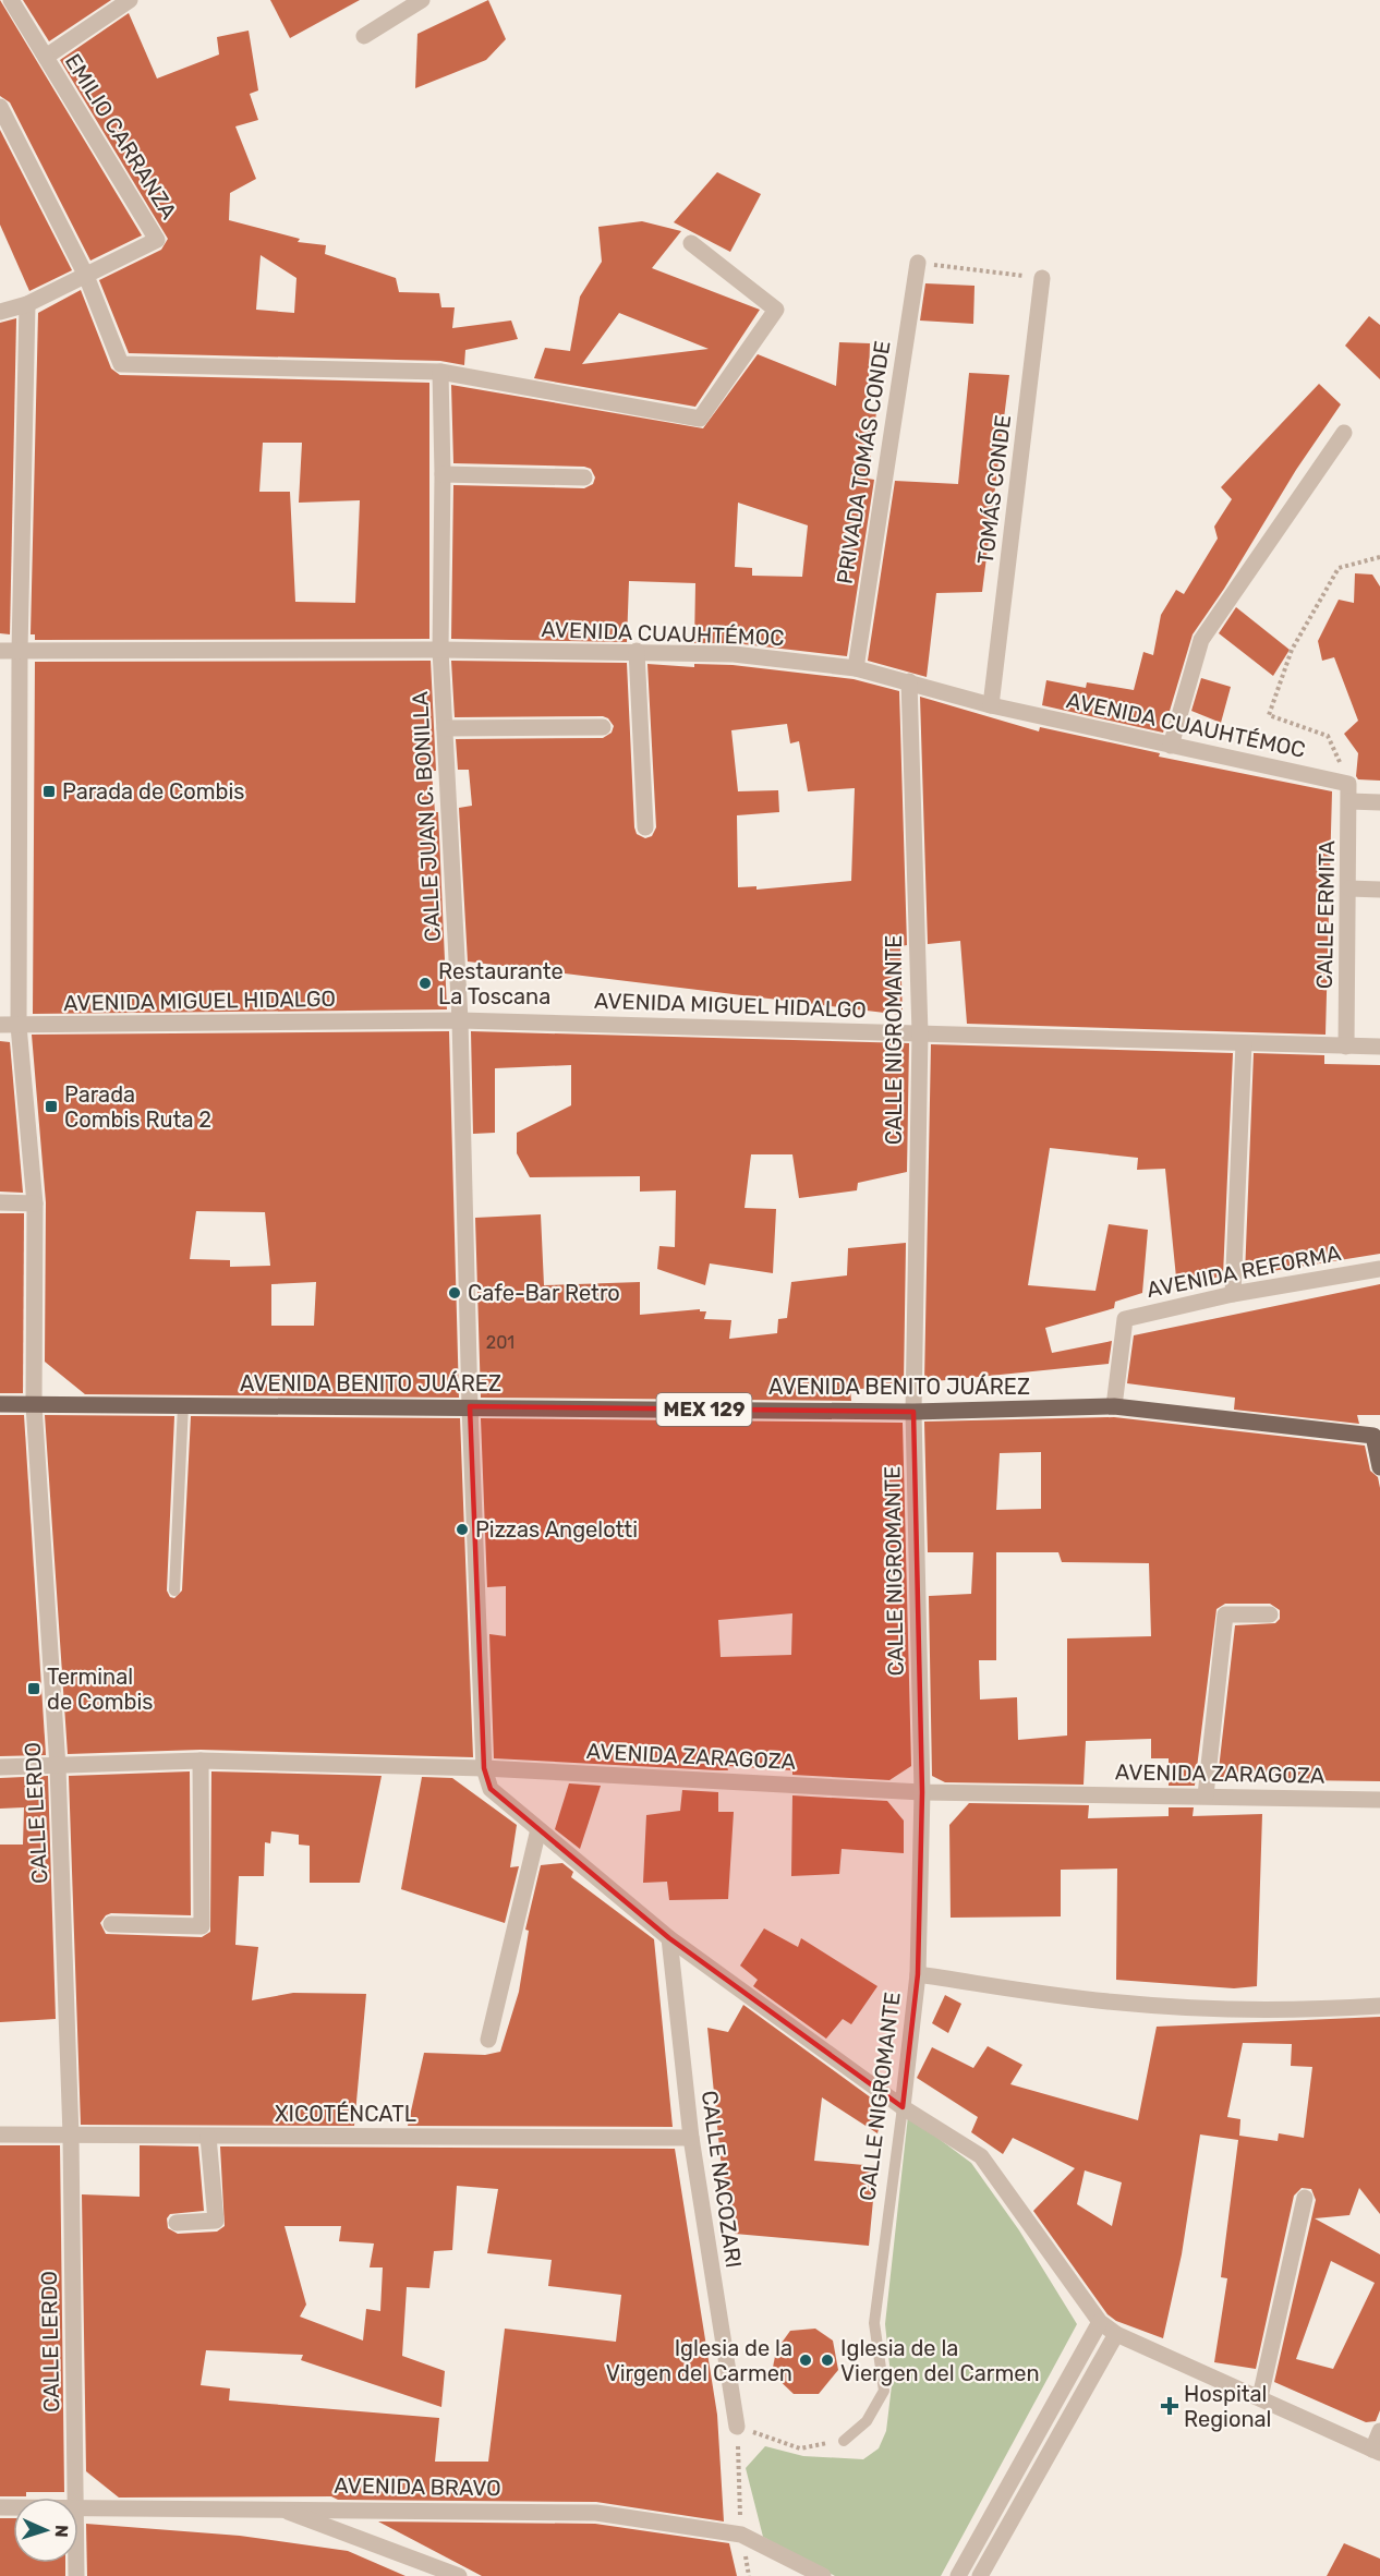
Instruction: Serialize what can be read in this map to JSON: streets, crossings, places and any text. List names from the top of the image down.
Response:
{
  "streets": {
    "main road": ["AVENIDA BENITO JUÁREZ", "MEX 129"],
    "street": [
      "EMILIO CARRANZA",
      "PRIVADA TOMÁS CONDE",
      "TOMÁS CONDE",
      "AVENIDA CUAUHTÉMOC",
      "CALLE JUAN C. BONILLA",
      "CALLE ERMITA",
      "AVENIDA MIGUEL HIDALGO",
      "CALLE NIGROMANTE",
      "AVENIDA REFORMA",
      "AVENIDA ZARAGOZA",
      "CALLE LERDO",
      "XICOTÉNCATL",
      "CALLE NACOZARI",
      "AVENIDA BRAVO"
    ]
  },
  "crossings": [
    ["PRIVADA TOMÁS CONDE", "AVENIDA CUAUHTÉMOC"],
    ["TOMÁS CONDE", "AVENIDA CUAUHTÉMOC"],
    ["AVENIDA CUAUHTÉMOC", "CALLE JUAN C. BONILLA"],
    ["AVENIDA CUAUHTÉMOC", "CALLE ERMITA"],
    ["AVENIDA CUAUHTÉMOC", "CALLE NIGROMANTE"],
    ["AVENIDA CUAUHTÉMOC", "CALLE LERDO"],
    ["CALLE JUAN C. BONILLA", "AVENIDA MIGUEL HIDALGO"],
    ["CALLE JUAN C. BONILLA", "AVENIDA BENITO JUÁREZ"],
    ["CALLE JUAN C. BONILLA", "AVENIDA ZARAGOZA"],
    ["CALLE ERMITA", "AVENIDA MIGUEL HIDALGO"],
    ["AVENIDA MIGUEL HIDALGO", "CALLE NIGROMANTE"],
    ["AVENIDA MIGUEL HIDALGO", "CALLE LERDO"],
    ["CALLE NIGROMANTE", "AVENIDA BENITO JUÁREZ"],
    ["CALLE NIGROMANTE", "AVENIDA ZARAGOZA"],
    ["AVENIDA REFORMA", "AVENIDA BENITO JUÁREZ"],
    ["AVENIDA BENITO JUÁREZ", "CALLE LERDO"],
    ["AVENIDA ZARAGOZA", "CALLE LERDO"],
    ["CALLE LERDO", "XICOTÉNCATL"],
    ["XICOTÉNCATL", "CALLE NACOZARI"]
  ],
  "places": {
    "transit": ["Parada de Combis", "Parada Combis Ruta 2", "Terminal de Combis"],
    "other": [
      "Restaurante La Toscana",
      "Cafe-Bar Retro",
      "Pizzas Angelotti",
      "Iglesia de la Virgen del Carmen",
      "Iglesia de la Viergen del Carmen"
    ],
    "health": ["Hospital Regional"]
  },
  "house_numbers": ["201"],
  "north": "right"
}
